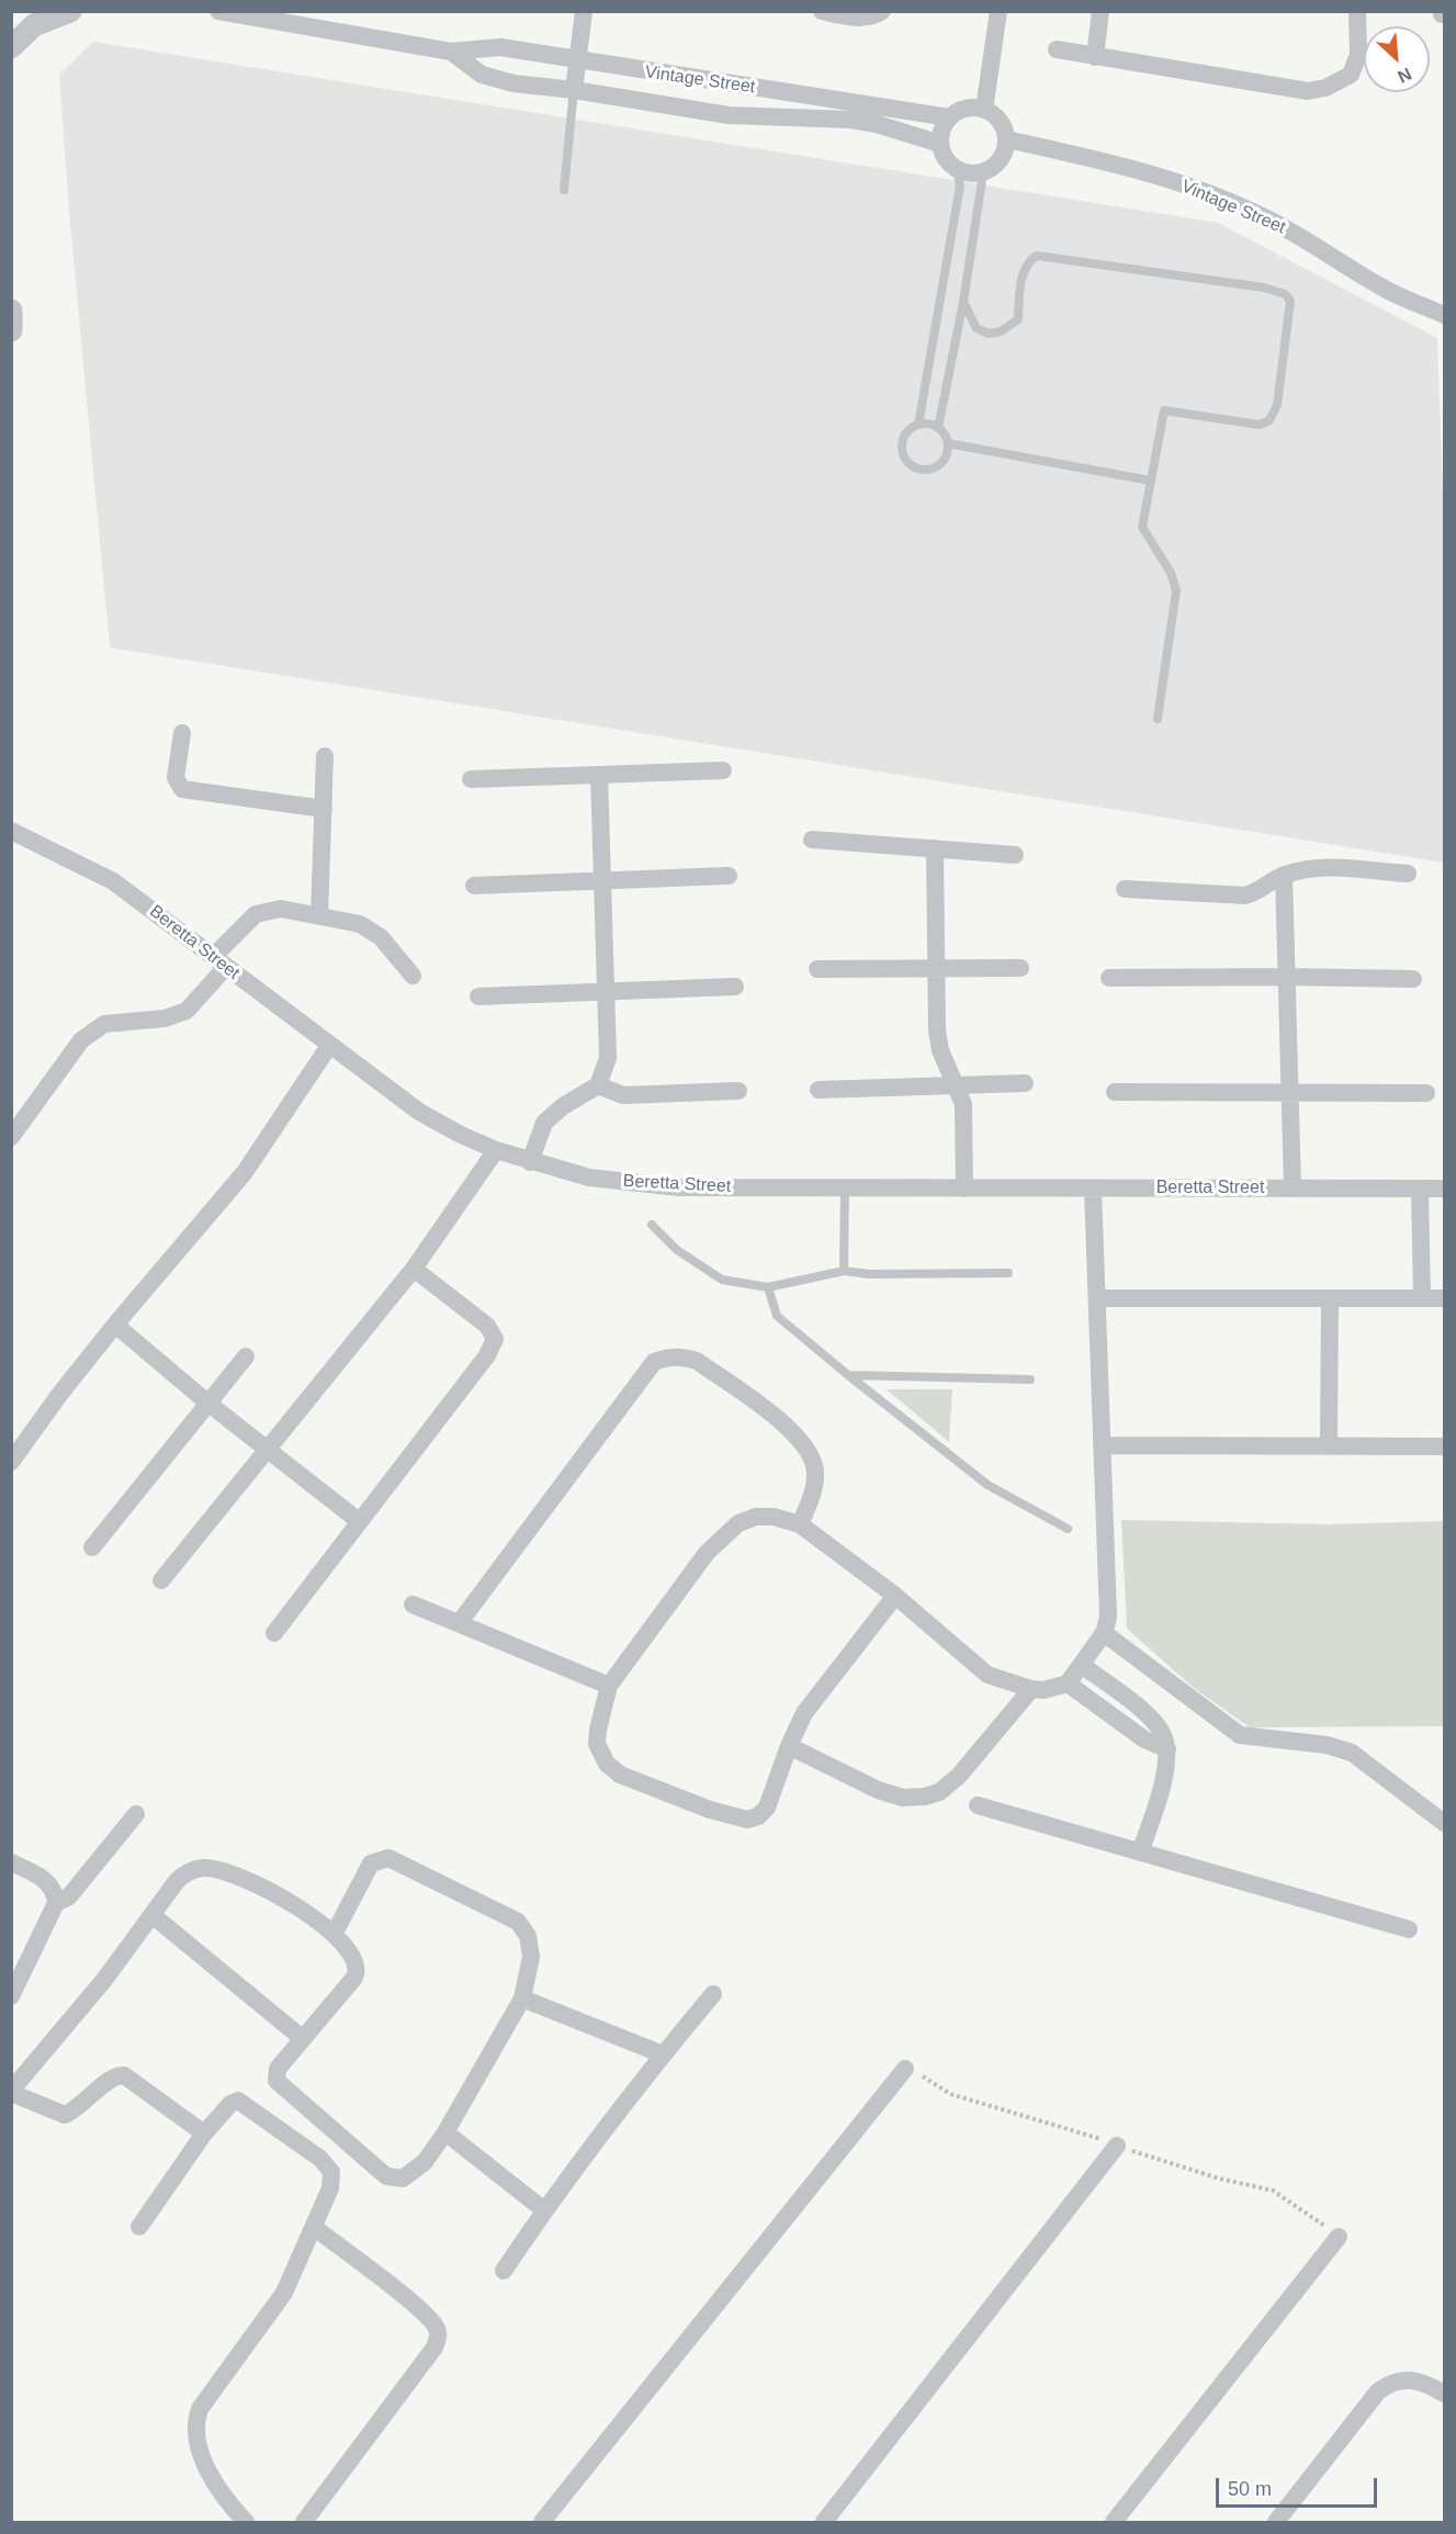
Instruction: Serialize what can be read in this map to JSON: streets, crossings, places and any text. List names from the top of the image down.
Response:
{
  "streets": {
    "street": ["Vintage Street", "Beretta Street"]
  },
  "scale_bar": "50 m",
  "north": "bottom right"
}
